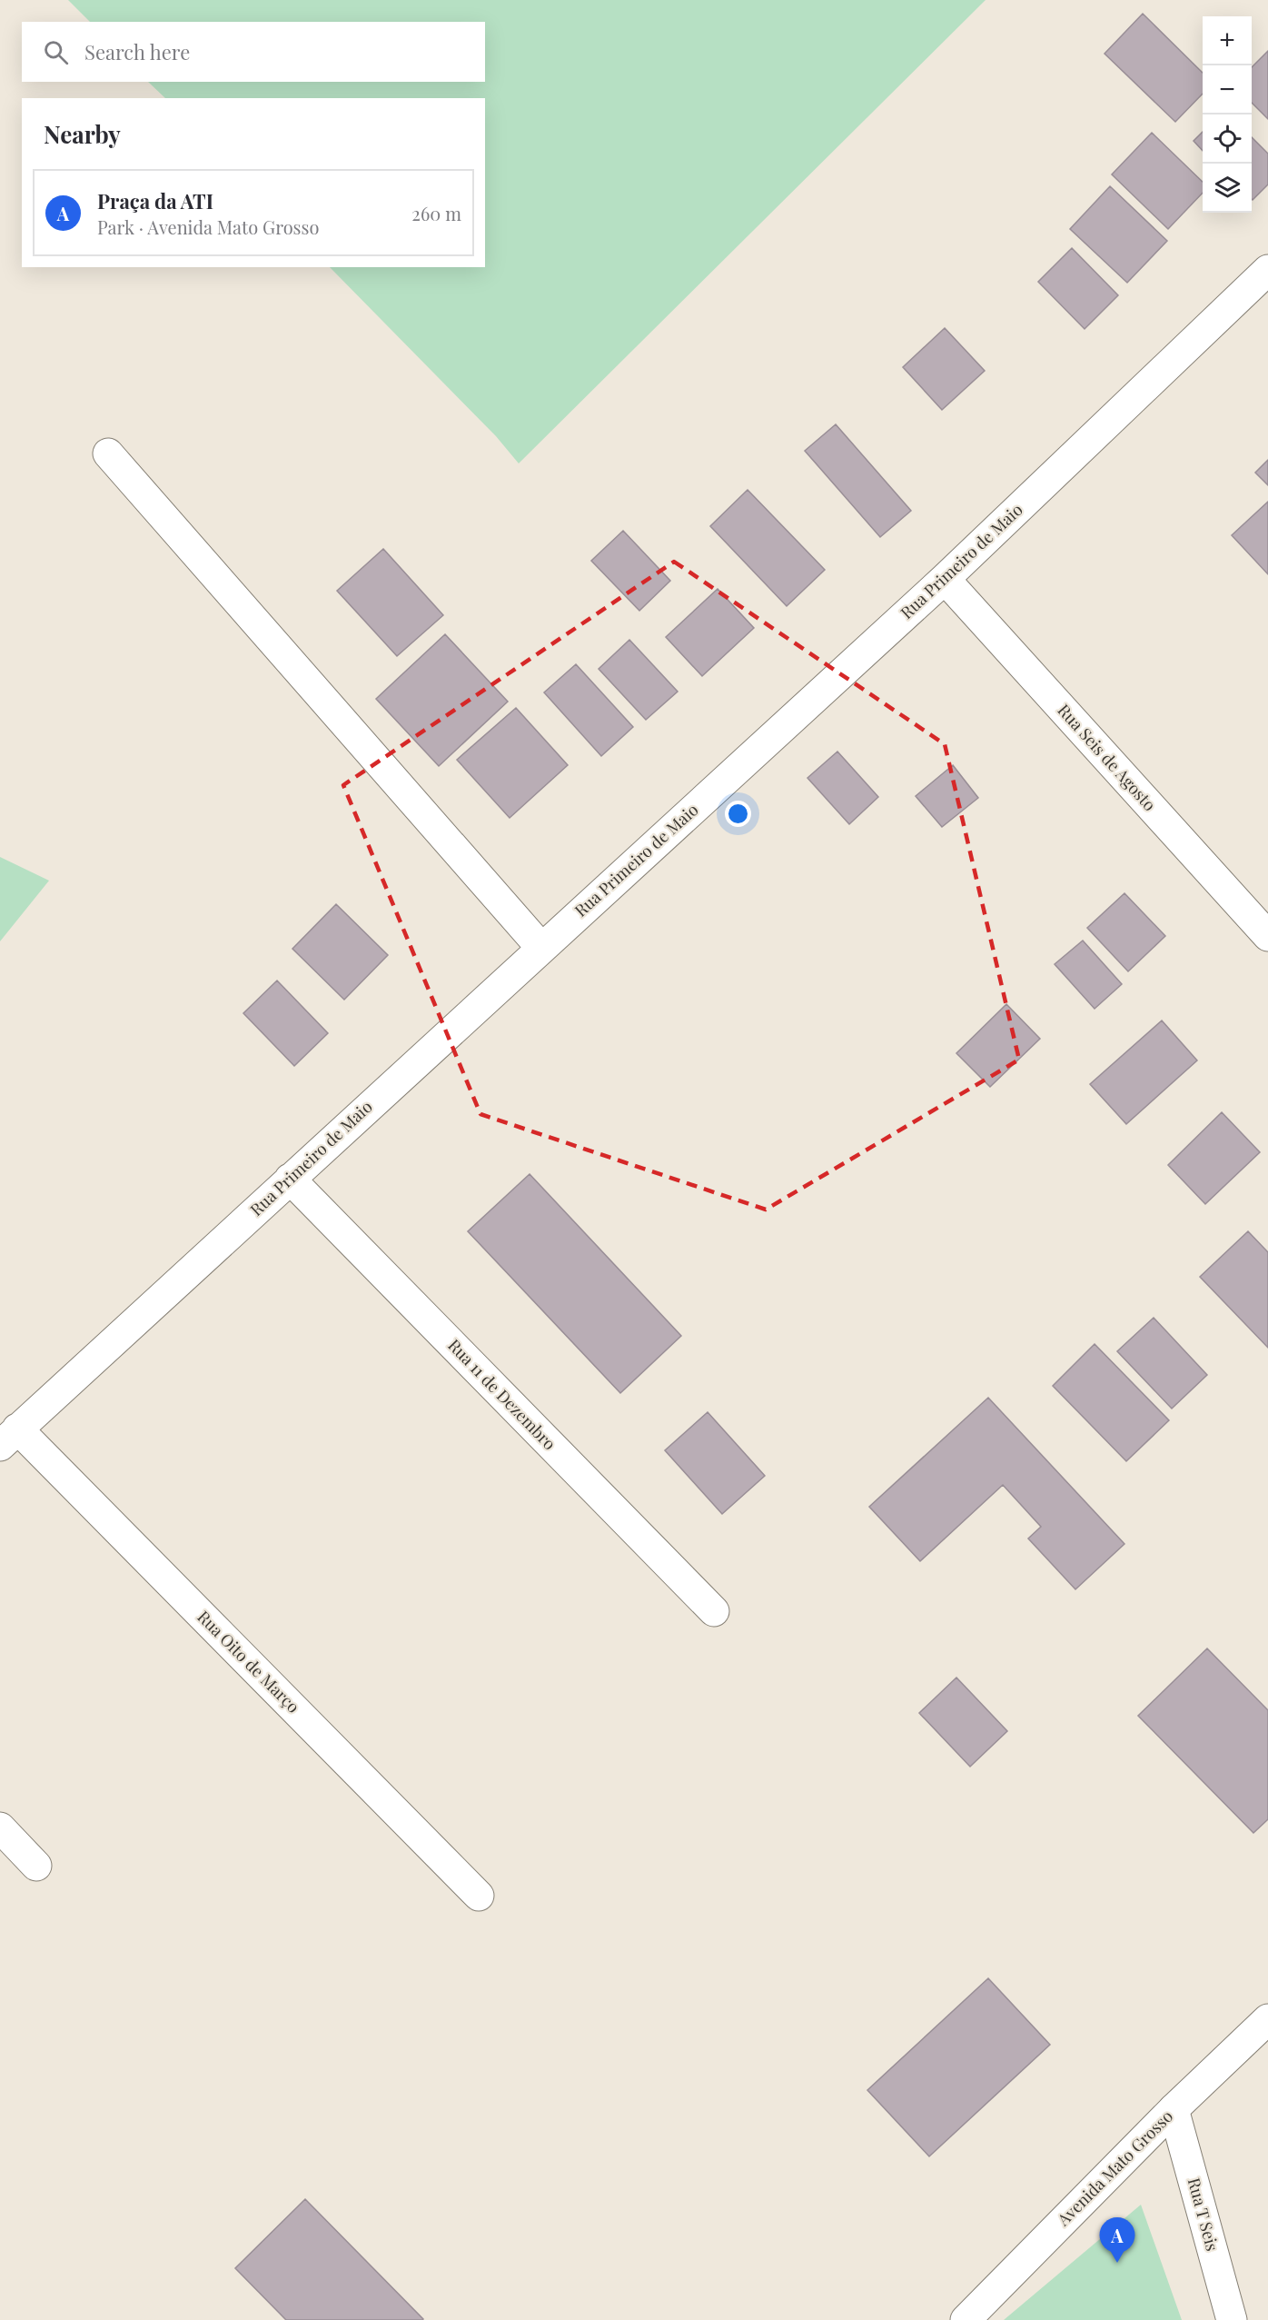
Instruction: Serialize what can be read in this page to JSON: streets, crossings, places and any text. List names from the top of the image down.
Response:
{
  "streets": {
    "street": [
      "Rua Primeiro de Maio",
      "Rua Seis de Agosto",
      "Rua 11 de Dezembro",
      "Rua Oito de Março",
      "Avenida Mato Grosso",
      "Rua T Seis"
    ]
  },
  "crossings": [
    ["Rua Primeiro de Maio", "Rua Seis de Agosto"],
    ["Rua Primeiro de Maio", "Rua 11 de Dezembro"],
    ["Rua Primeiro de Maio", "Rua Oito de Março"],
    ["Avenida Mato Grosso", "Rua T Seis"]
  ],
  "page": {
    "map_buttons": ["+", "−"],
    "search": "Search here",
    "heading": "Nearby",
    "list": [
      {
        "mark": "A",
        "name": "Praça da ATI",
        "note": "Park · Avenida Mato Grosso",
        "value": "260 m"
      }
    ],
    "pins": "A"
  }
}
